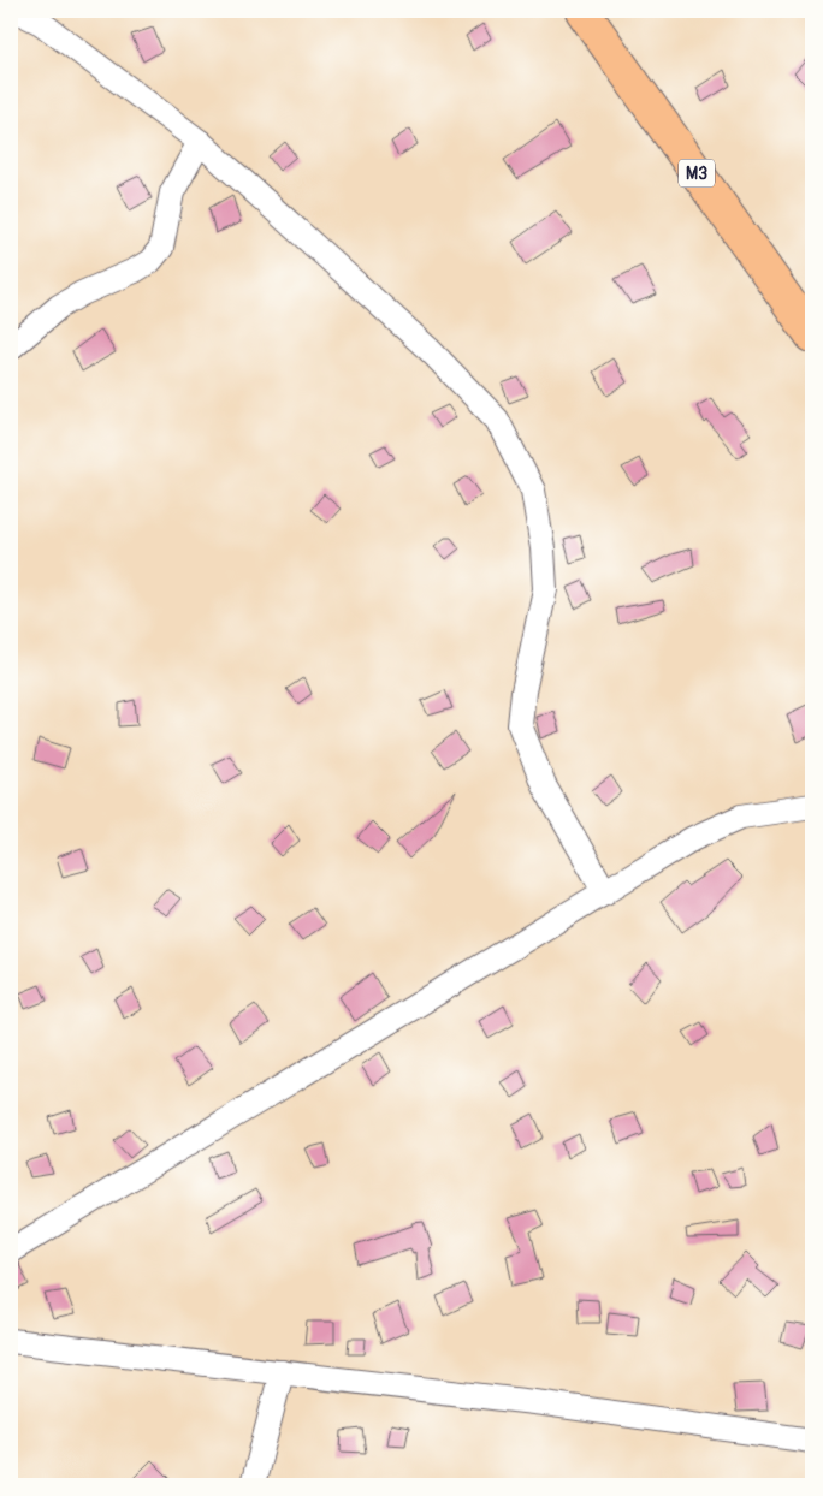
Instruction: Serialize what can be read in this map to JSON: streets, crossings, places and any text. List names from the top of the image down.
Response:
{
  "streets": {
    "main road": ["M3"]
  }
}
